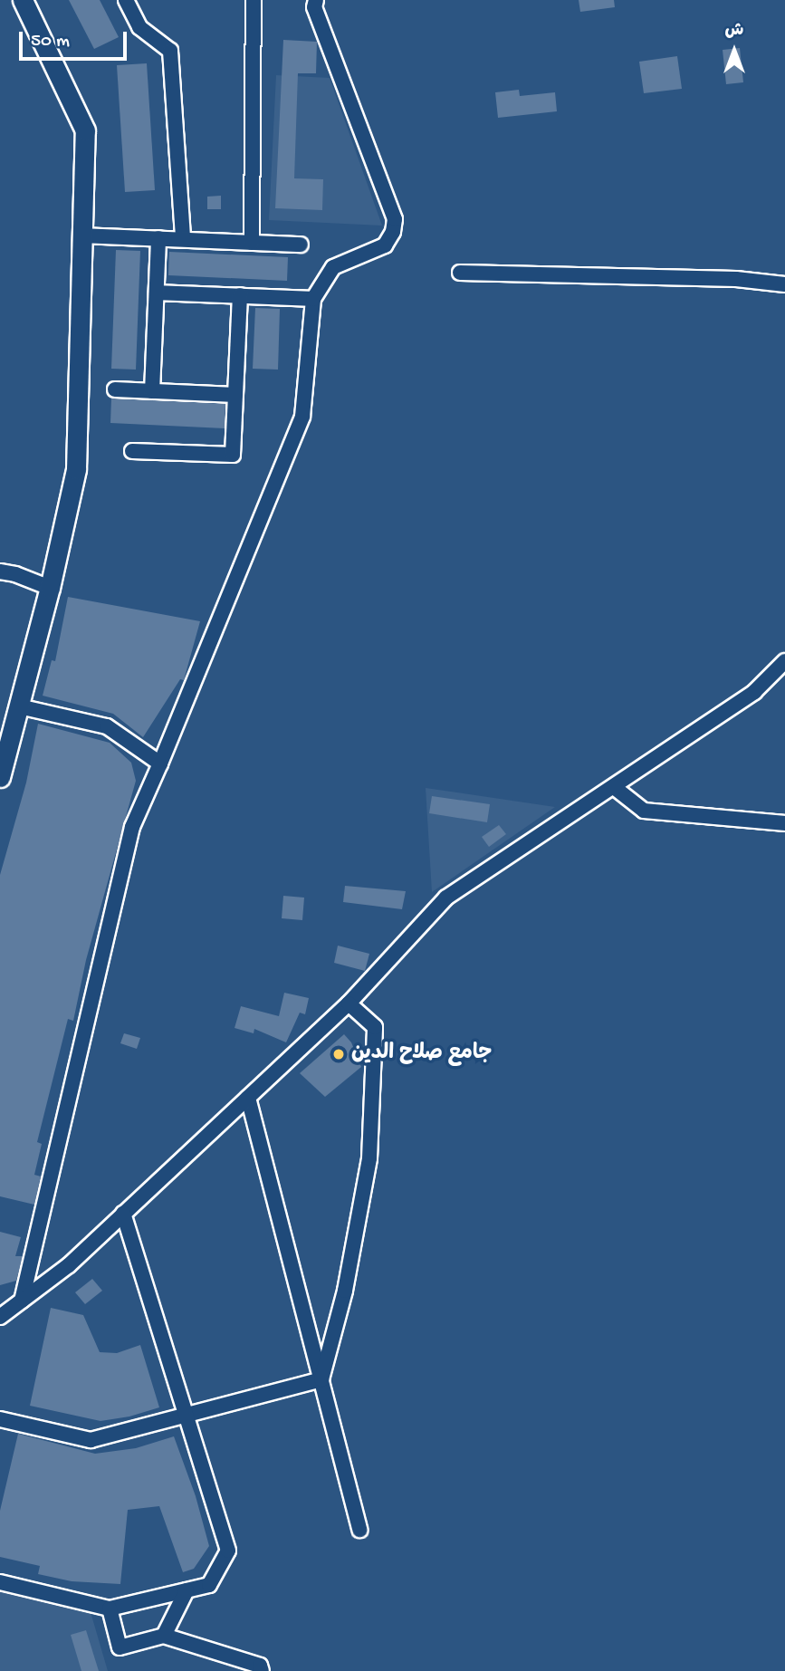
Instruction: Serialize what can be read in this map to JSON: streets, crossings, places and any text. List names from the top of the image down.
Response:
{
  "places": ["جامع صلاح الدين"],
  "scale_bar": "50 m",
  "north": "top"
}
